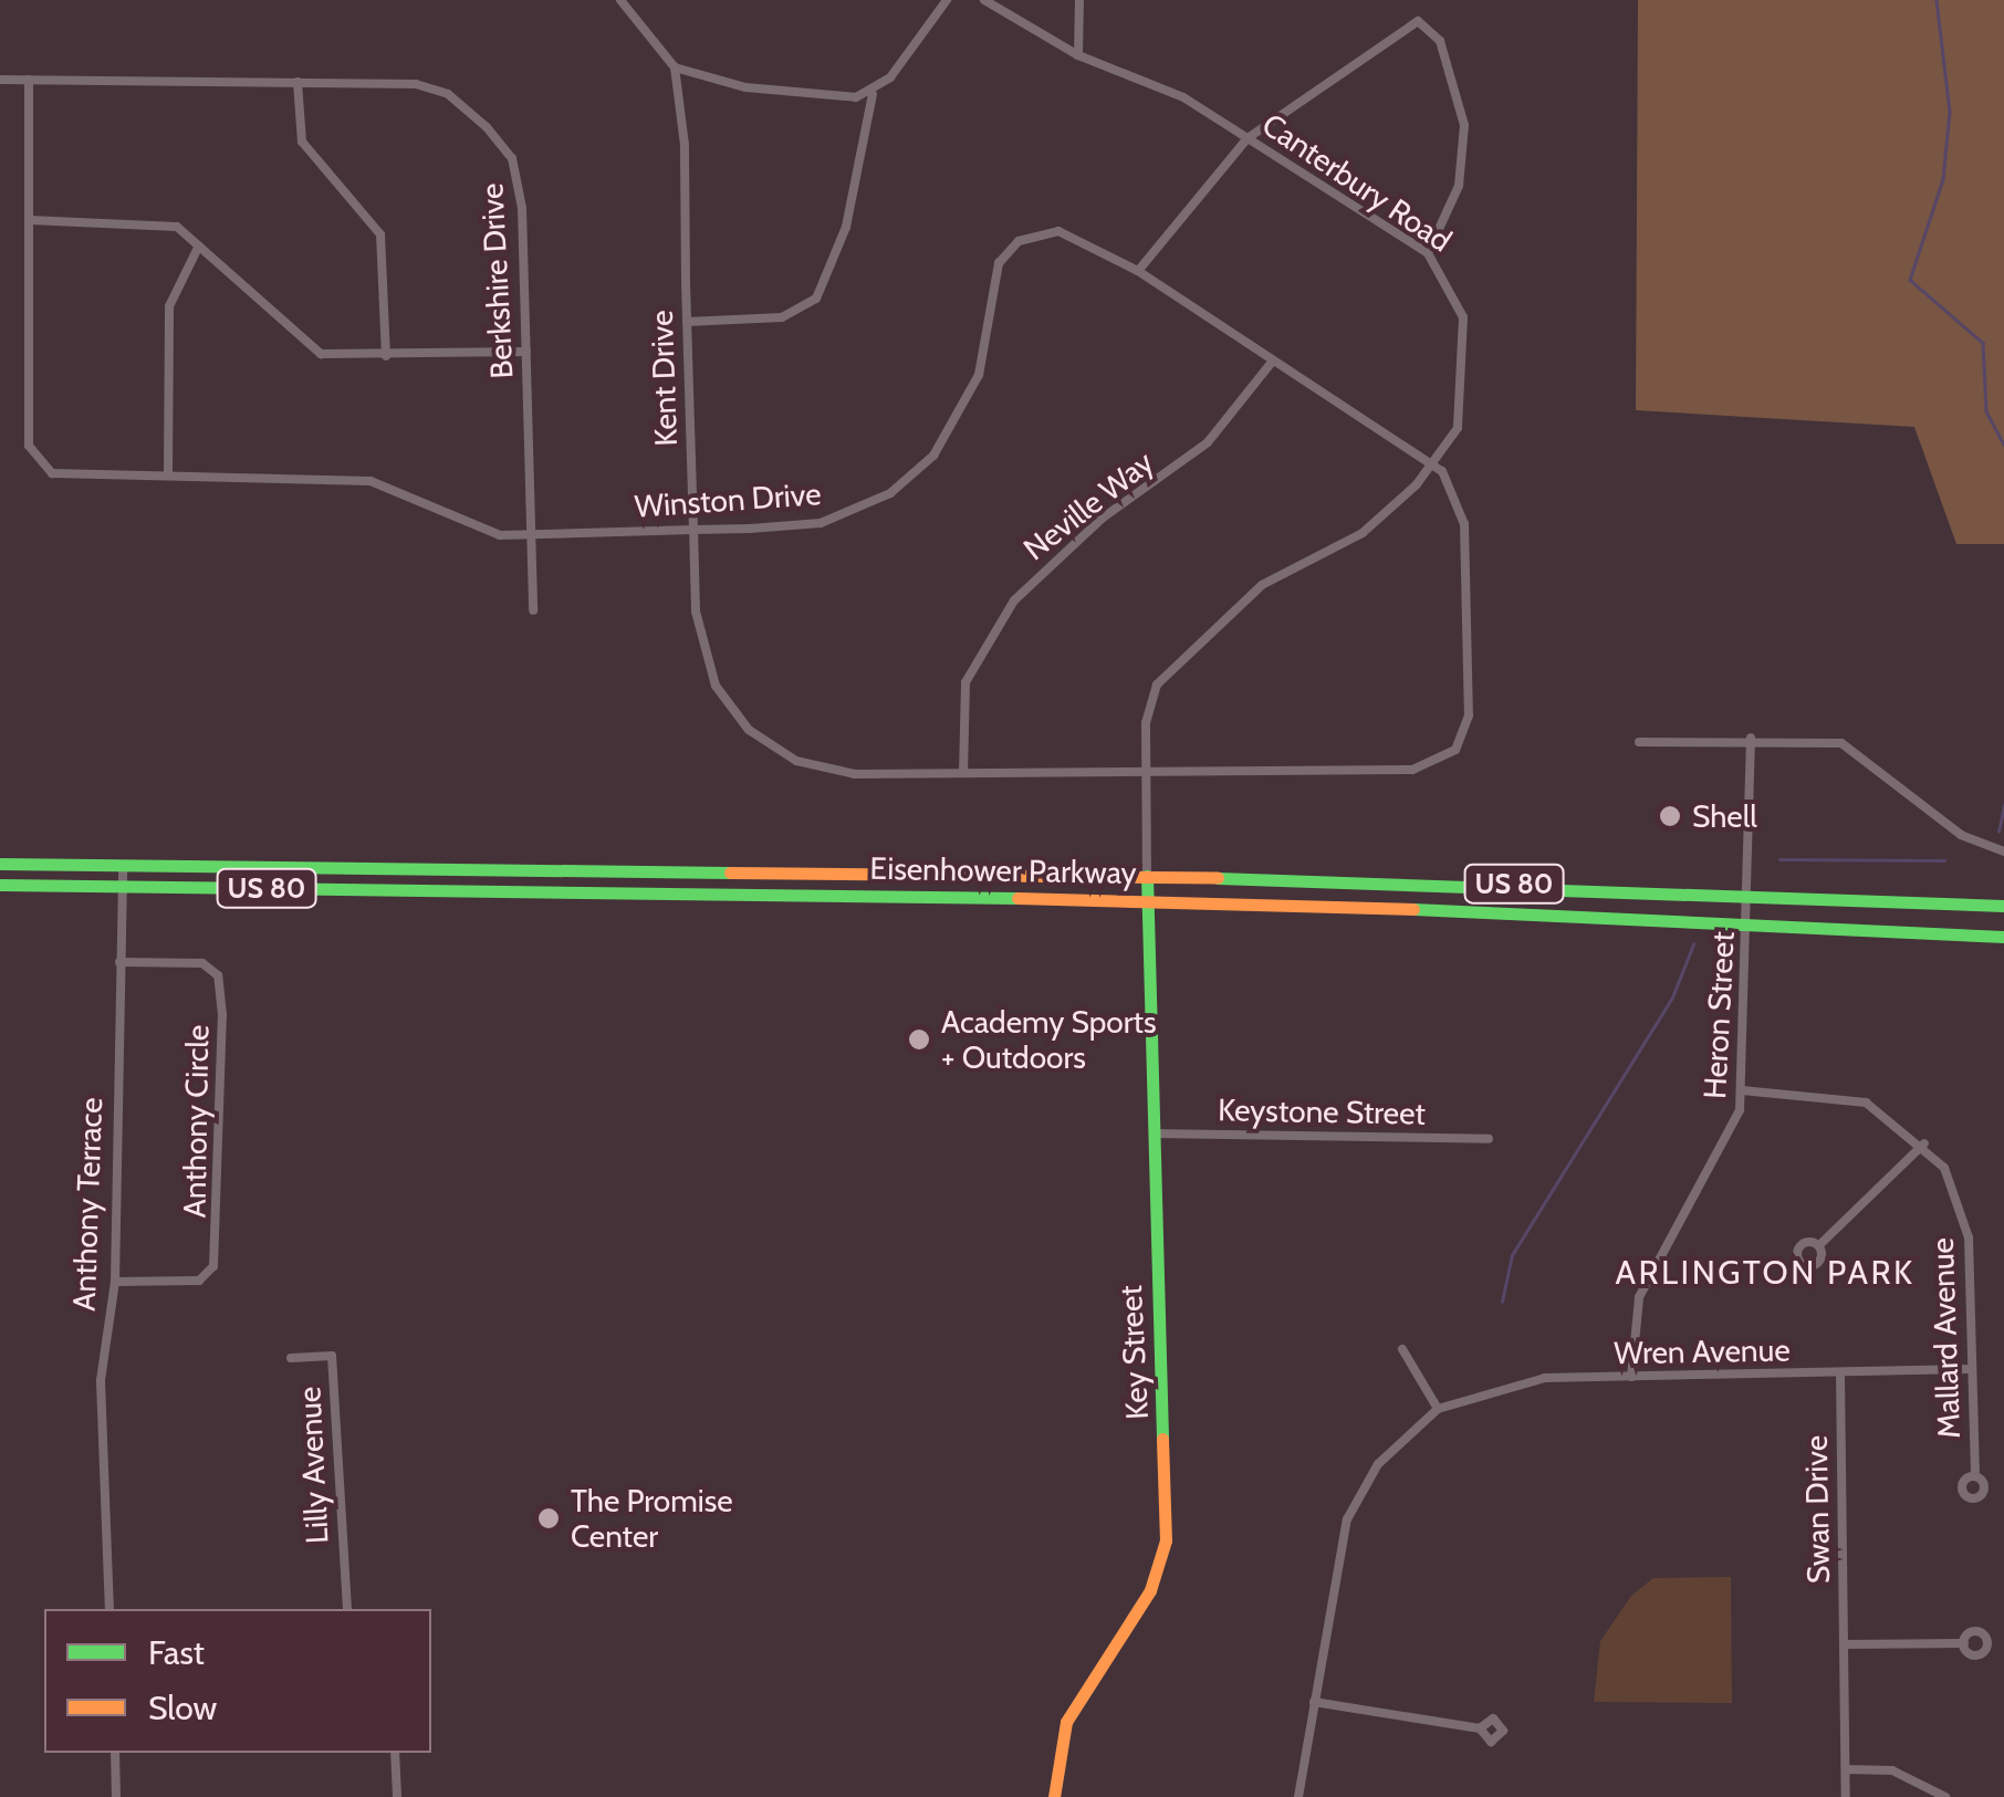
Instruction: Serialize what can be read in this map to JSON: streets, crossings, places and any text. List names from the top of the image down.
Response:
{
  "streets": {
    "main road": ["Eisenhower Parkway", "US 80", "Key Street"],
    "street": [
      "Canterbury Road",
      "Berkshire Drive",
      "Kent Drive",
      "Winston Drive",
      "Neville Way",
      "Heron Street",
      "Keystone Street",
      "Anthony Circle",
      "Anthony Terrace",
      "Mallard Avenue",
      "Wren Avenue",
      "Lilly Avenue",
      "Swan Drive"
    ]
  },
  "crossings": [
    ["Canterbury Road", "Kent Drive"],
    ["Canterbury Road", "Winston Drive"],
    ["Canterbury Road", "Eisenhower Parkway"],
    ["Canterbury Road", "Key Street"],
    ["Berkshire Drive", "Winston Drive"],
    ["Kent Drive", "Winston Drive"],
    ["Kent Drive", "Neville Way"],
    ["Winston Drive", "Neville Way"],
    ["Eisenhower Parkway", "Heron Street"],
    ["Eisenhower Parkway", "Anthony Terrace"],
    ["Eisenhower Parkway", "Key Street"],
    ["Heron Street", "Mallard Avenue"],
    ["Heron Street", "Wren Avenue"],
    ["Keystone Street", "Key Street"],
    ["Anthony Circle", "Anthony Terrace"],
    ["Mallard Avenue", "Wren Avenue"],
    ["Wren Avenue", "Swan Drive"]
  ],
  "districts": ["ARLINGTON PARK"],
  "places": ["Shell", "Academy Sports + Outdoors", "The Promise Center"],
  "legend": ["Fast", "Slow"]
}
